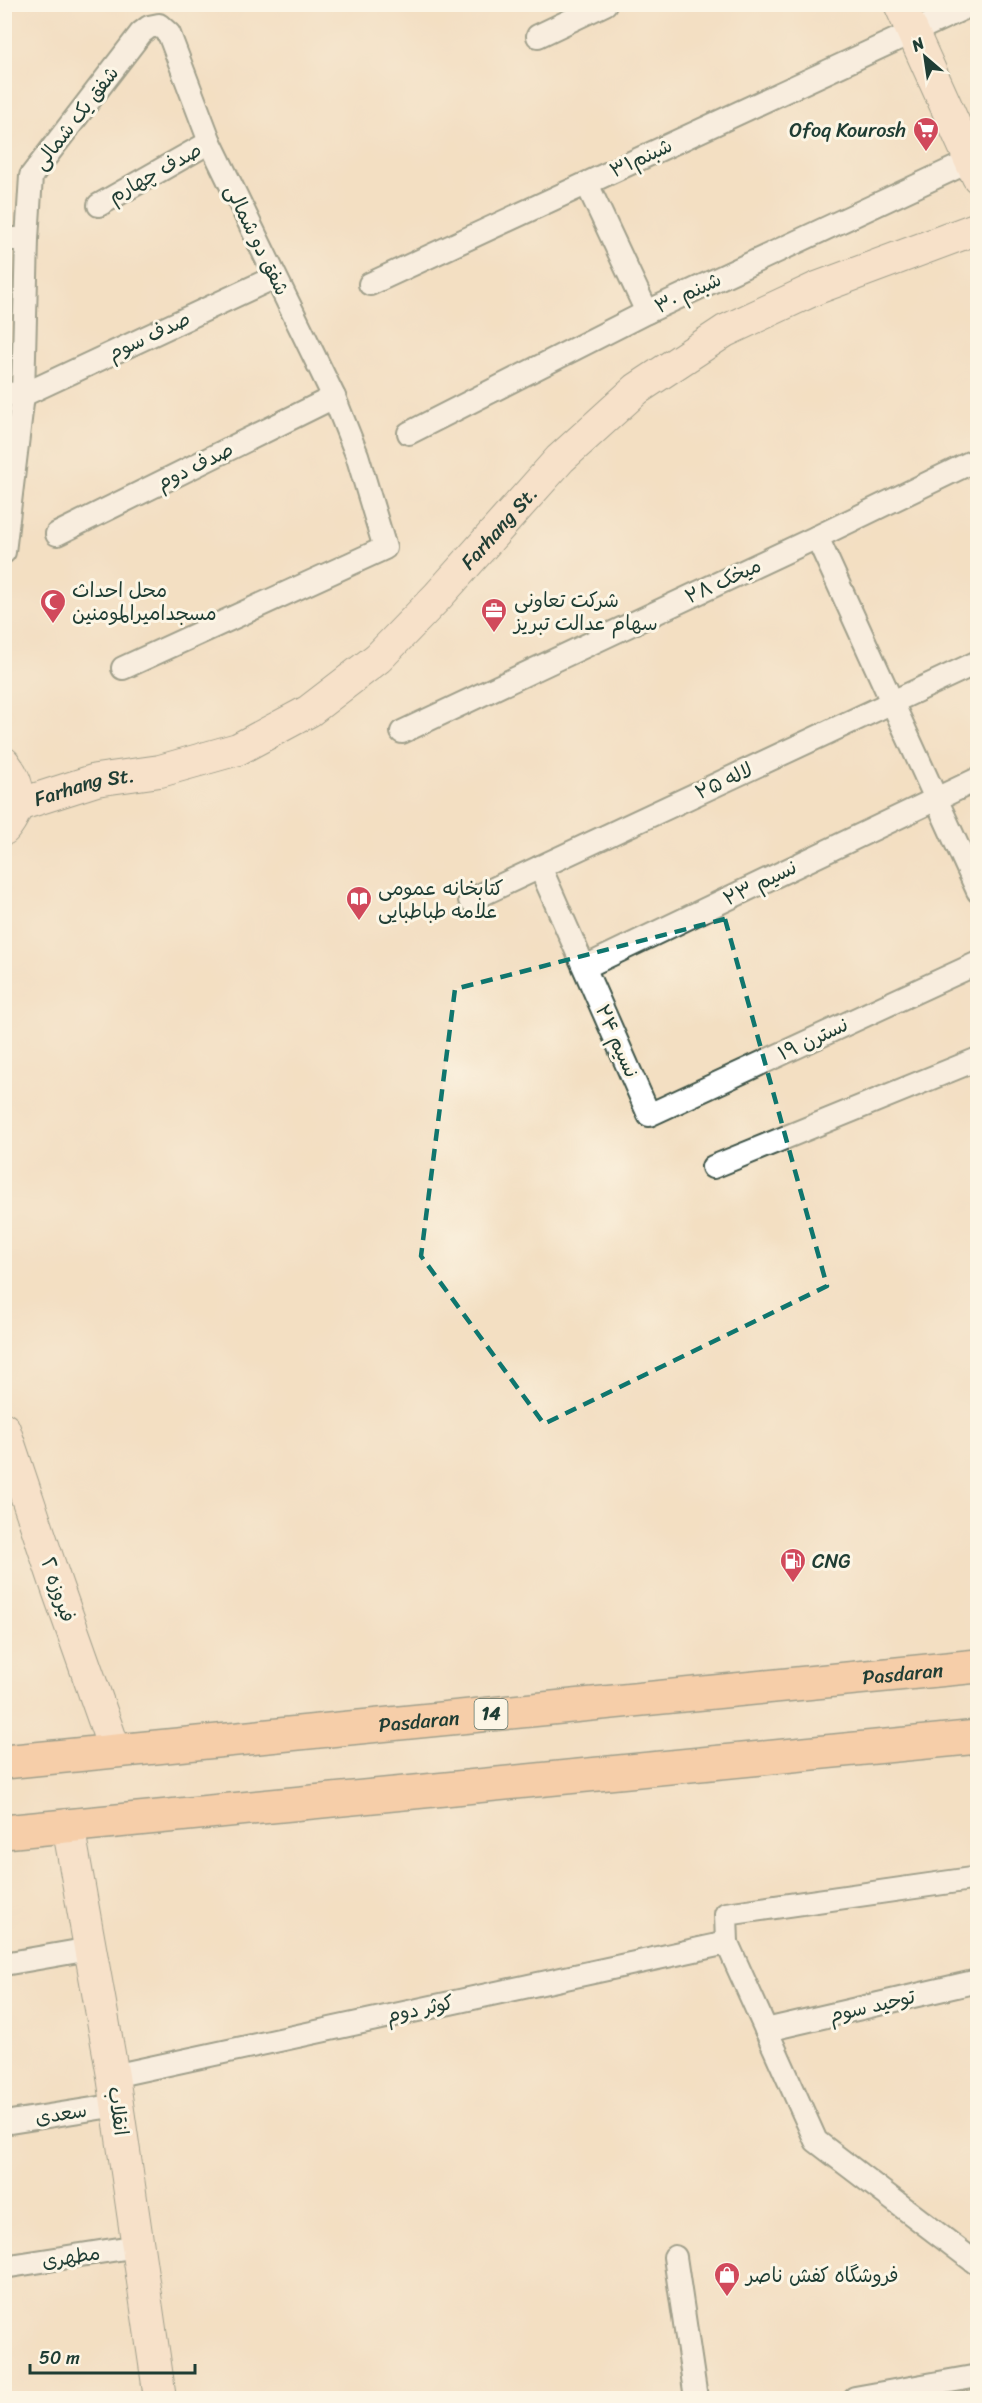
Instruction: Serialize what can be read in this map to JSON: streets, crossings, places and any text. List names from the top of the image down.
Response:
{
  "streets": {
    "highway": ["Pasdaran", "14"],
    "main road": ["Farhang St.", "فیروزه ٢", "انقلاب"],
    "street": [
      "شفق یک شمالی",
      "شبنم۳۱",
      "صدف چهارم",
      "شفق دو شمالی",
      "شبنم ۳۰",
      "صدف سوم",
      "صدف دوم",
      "میخک ۲۸",
      "لاله ۲۵",
      "نسیم ۲۳",
      "نسترن ۱۹",
      "نسیم ۲۴",
      "توحید سوم",
      "کوثر دوم",
      "سعدی",
      "مطهری"
    ]
  },
  "crossings": [
    ["شفق یک شمالی", "شفق دو شمالی"],
    ["شفق یک شمالی", "صدف سوم"],
    ["صدف چهارم", "شفق دو شمالی"],
    ["شفق دو شمالی", "صدف سوم"],
    ["شفق دو شمالی", "صدف دوم"],
    ["لاله ۲۵", "نسیم ۲۴"],
    ["نسیم ۲۳", "نسیم ۲۴"],
    ["نسترن ۱۹", "نسیم ۲۴"],
    ["فیروزه ٢", "Pasdaran"],
    ["کوثر دوم", "انقلاب"],
    ["کوثر دوم", "سعدی"],
    ["انقلاب", "سعدی"],
    ["انقلاب", "مطهری"]
  ],
  "places": {
    "supermarket": ["Ofoq Kourosh"],
    "mosque": ["محل احداث مسجدامیرالمومنین"],
    "office": ["شرکت تعاونی سهام عدالت تبریز"],
    "library": ["کتابخانه عمومی علامه طباطبایی"],
    "fuel station": ["CNG"],
    "shop": ["فروشگاه کفش ناصر"]
  },
  "scale_bar": "50 m",
  "north": "top left"
}
